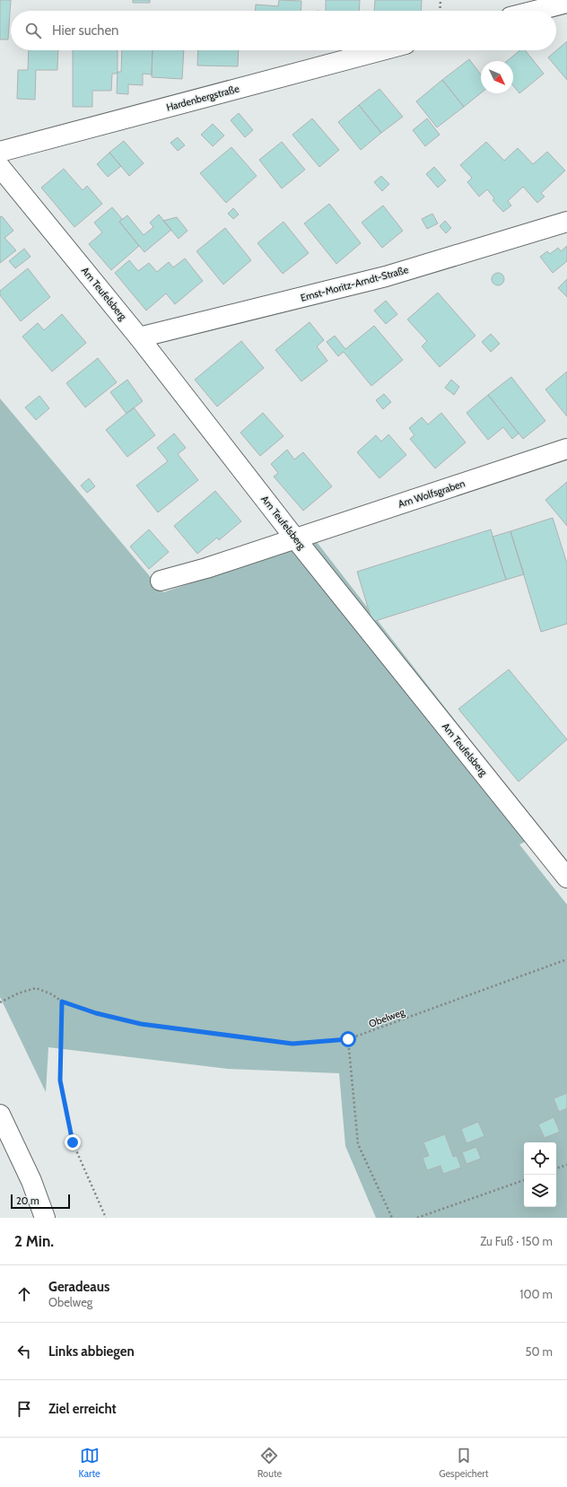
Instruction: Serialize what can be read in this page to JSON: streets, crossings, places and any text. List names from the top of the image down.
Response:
{
  "streets": {
    "main road": [
      "Hardenbergstraße",
      "Ernst-Moritz-Arndt-Straße",
      "Am Teufelsberg",
      "Am Wolfsgraben"
    ],
    "path": ["Obelweg"]
  },
  "crossings": [
    ["Ernst-Moritz-Arndt-Straße", "Am Teufelsberg"],
    ["Am Teufelsberg", "Am Wolfsgraben"]
  ],
  "scale_bar": "20 m",
  "north": "bottom right",
  "page": {
    "search": "Hier suchen",
    "scale": "20 m",
    "heading": ["2 Min.", "Zu Fuß · 150 m"],
    "list": [
      ["Geradeaus", "Obelweg", "100 m"],
      ["Links abbiegen", "50 m"],
      "Ziel erreicht"
    ],
    "nav": ["Karte", "Route", "Gespeichert"]
  }
}
